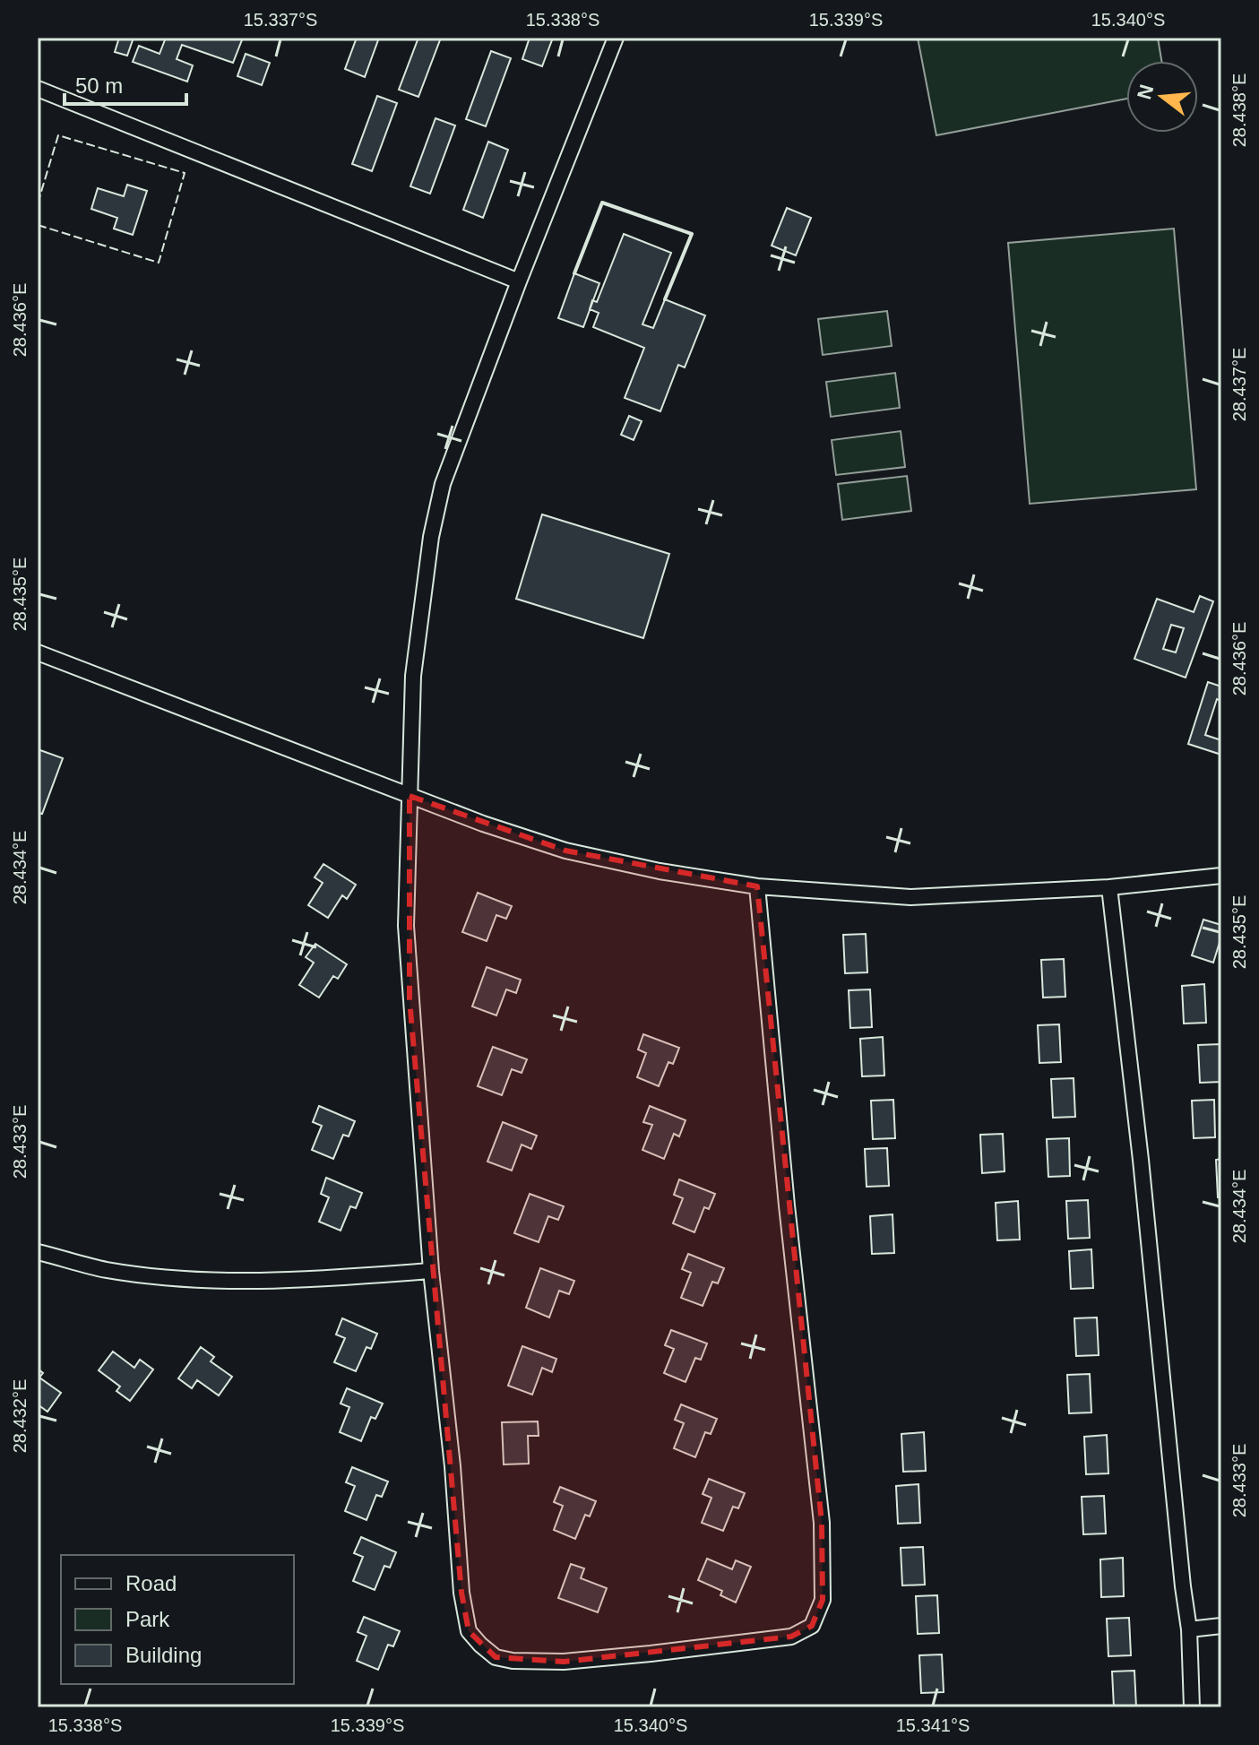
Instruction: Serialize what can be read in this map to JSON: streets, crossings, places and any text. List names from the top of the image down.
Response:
{
  "legend": ["Road", "Park", "Building"],
  "scale_bar": "50 m",
  "north": "left",
  "coordinates": [
    "15.337°S",
    "15.338°S",
    "15.339°S",
    "15.340°S",
    "28.438°E",
    "28.436°E",
    "28.437°E",
    "28.435°E",
    "28.434°E",
    "28.433°E",
    "28.432°E",
    "15.341°S"
  ]
}
